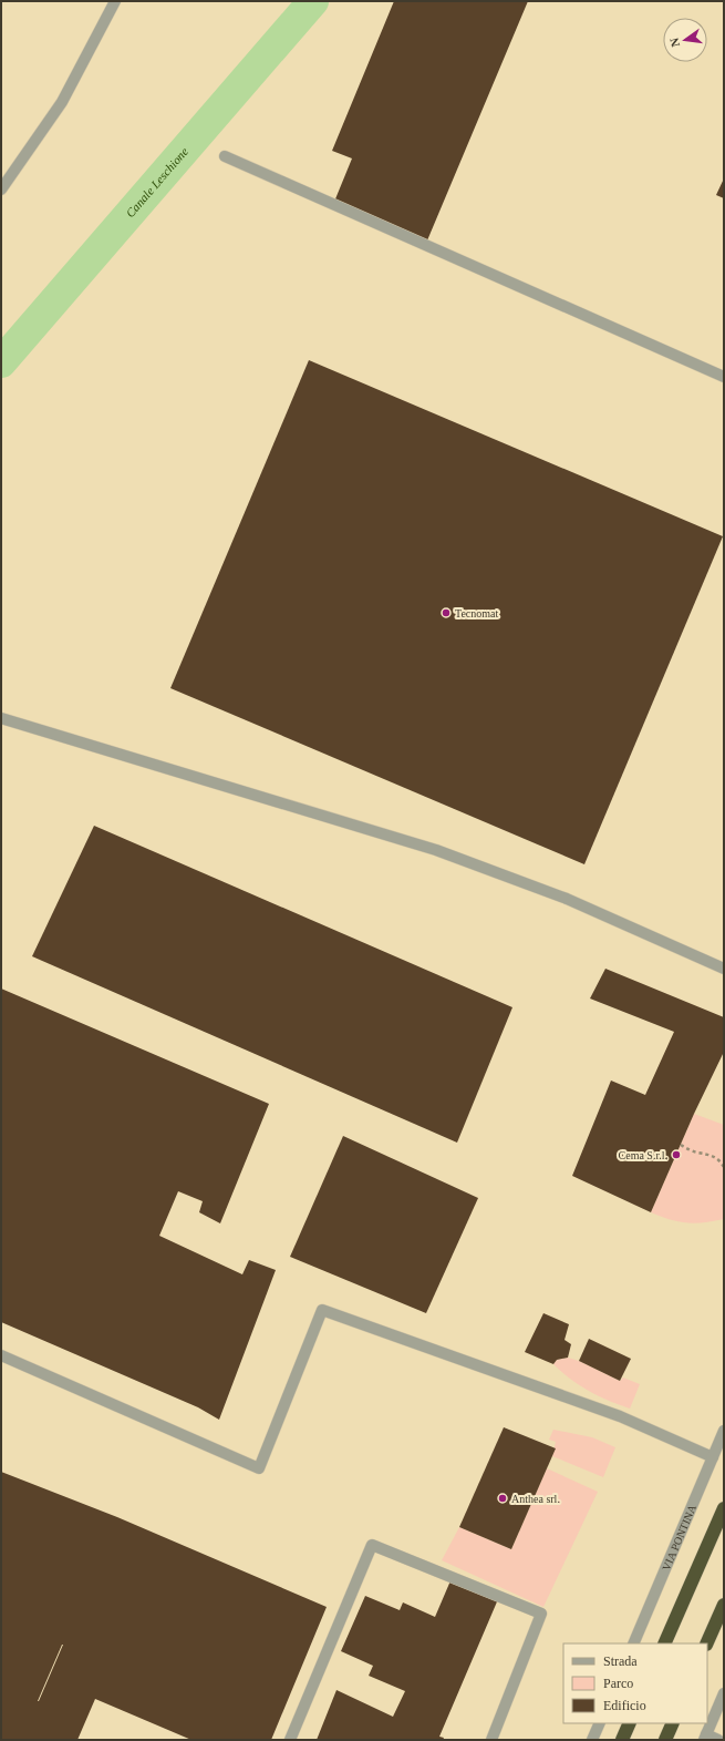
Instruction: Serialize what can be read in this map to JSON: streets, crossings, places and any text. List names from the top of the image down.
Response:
{
  "streets": {
    "street": ["VIA PONTINA"]
  },
  "water": ["Canale Leschione"],
  "places": ["Tecnomat", "Cema S.r.l.", "Anthea srl."],
  "legend": ["Strada", "Parco", "Edificio"],
  "north": "left"
}
